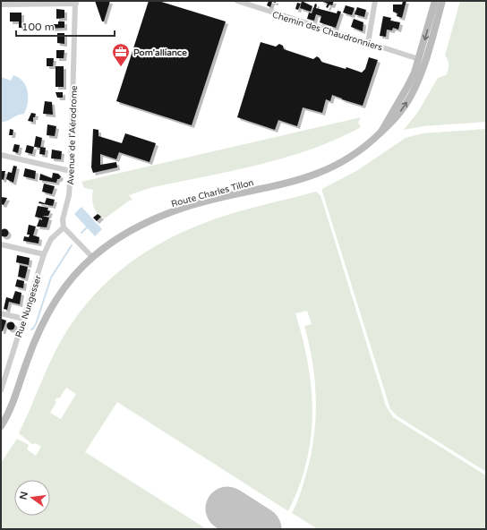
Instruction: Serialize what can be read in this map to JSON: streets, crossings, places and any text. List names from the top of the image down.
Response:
{
  "streets": {
    "main road": ["Route Charles Tillon"],
    "street": ["Chemin des Chaudronniers", "Avenue de l'Aérodrome", "Rue Nungesser"]
  },
  "crossings": [
    ["Avenue de l'Aérodrome", "Rue Nungesser"]
  ],
  "places": {
    "office": ["Pom'alliance"]
  },
  "scale_bar": "100 m",
  "north": "left"
}
